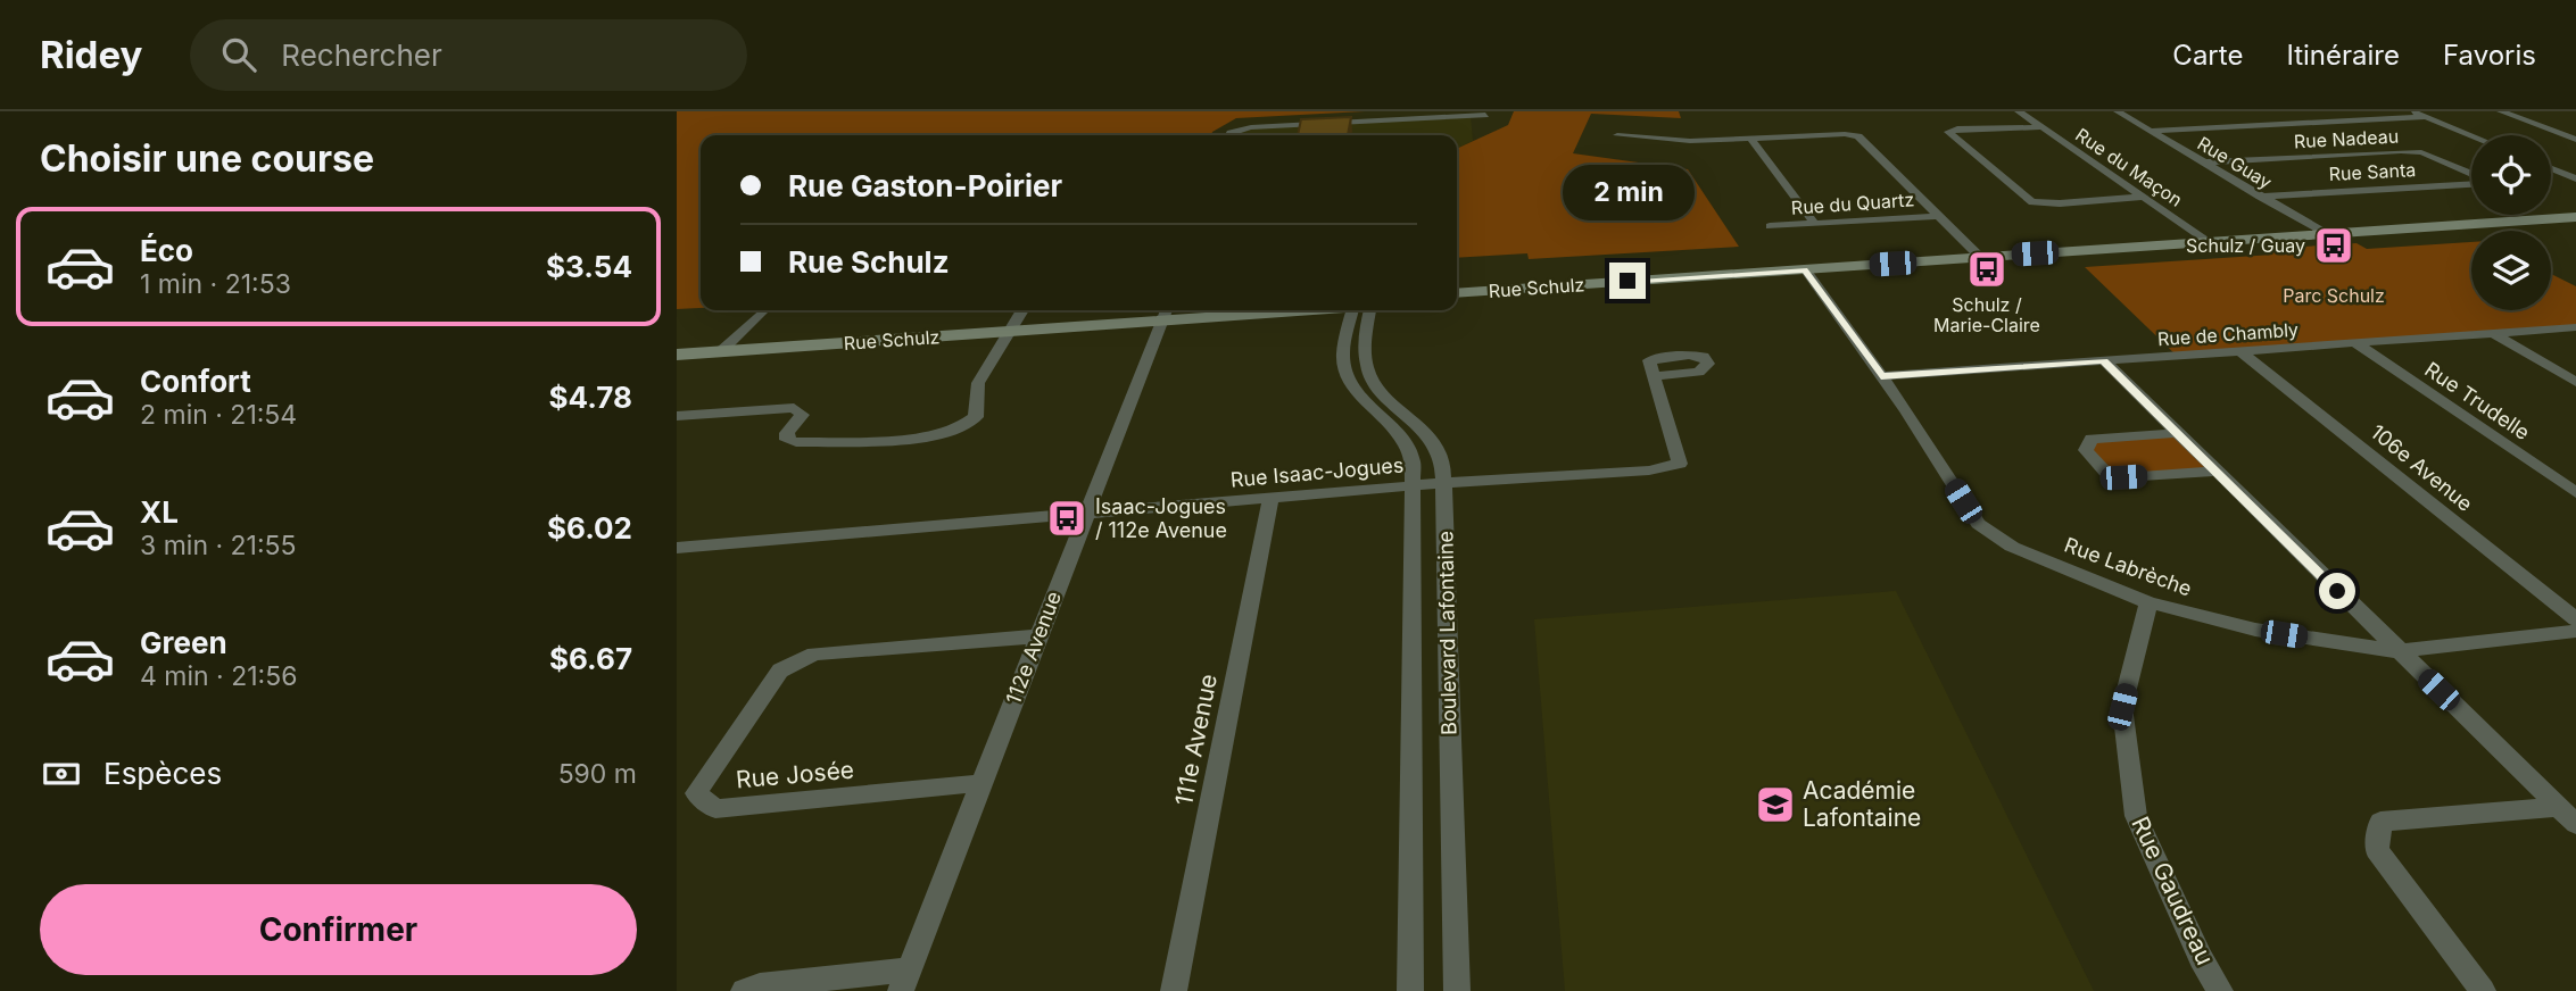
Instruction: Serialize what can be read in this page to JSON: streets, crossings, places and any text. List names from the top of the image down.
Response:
{
  "streets": {
    "street": [
      "Rue Nadeau",
      "Rue Guay",
      "Rue du Maçon",
      "Rue Santa",
      "Rue du Quartz",
      "Rue Schulz",
      "Rue de Chambly",
      "Rue Trudelle",
      "106e Avenue",
      "Rue Isaac-Jogues",
      "Rue Labrèche",
      "Boulevard Lafontaine",
      "112e Avenue",
      "111e Avenue",
      "Rue Josée",
      "Rue Gaudreau"
    ]
  },
  "crossings": [
    ["Rue Nadeau", "Rue Guay"],
    ["Rue Guay", "Rue Santa"],
    ["Rue Guay", "Rue Schulz"],
    ["Rue du Maçon", "Rue Schulz"],
    ["Rue Schulz", "Rue Labrèche"],
    ["Rue Schulz", "112e Avenue"],
    ["Rue de Chambly", "Rue Trudelle"],
    ["Rue de Chambly", "106e Avenue"],
    ["Rue de Chambly", "Rue Labrèche"],
    ["Rue Isaac-Jogues", "Boulevard Lafontaine"],
    ["Rue Isaac-Jogues", "112e Avenue"],
    ["Rue Isaac-Jogues", "111e Avenue"],
    ["Rue Labrèche", "Rue Gaudreau"],
    ["112e Avenue", "Rue Josée"]
  ],
  "parks": ["Parc Schulz"],
  "places": {
    "bus stop": ["Schulz / Guay", "Schulz / Marie-Claire", "Isaac-Jogues / 112e Avenue"],
    "school or university": ["Académie Lafontaine"]
  },
  "page": {
    "header": "Ridey",
    "search": "Rechercher",
    "nav": ["Carte", "Itinéraire", "Favoris"],
    "heading": "Choisir une course",
    "banner": ["Rue Gaston-Poirier", "Rue Schulz"],
    "bubble": "2 min",
    "list": [
      {
        "name": "Éco",
        "note": "1 min · 21:53",
        "value": "$3.54"
      },
      {
        "name": "Confort",
        "note": "2 min · 21:54",
        "value": "$4.78"
      },
      {
        "name": "XL",
        "note": "3 min · 21:55",
        "value": "$6.02"
      },
      {
        "name": "Green",
        "note": "4 min · 21:56",
        "value": "$6.67"
      }
    ],
    "pay": ["Espèces", "590 m"],
    "buttons": "Confirmer"
  }
}
